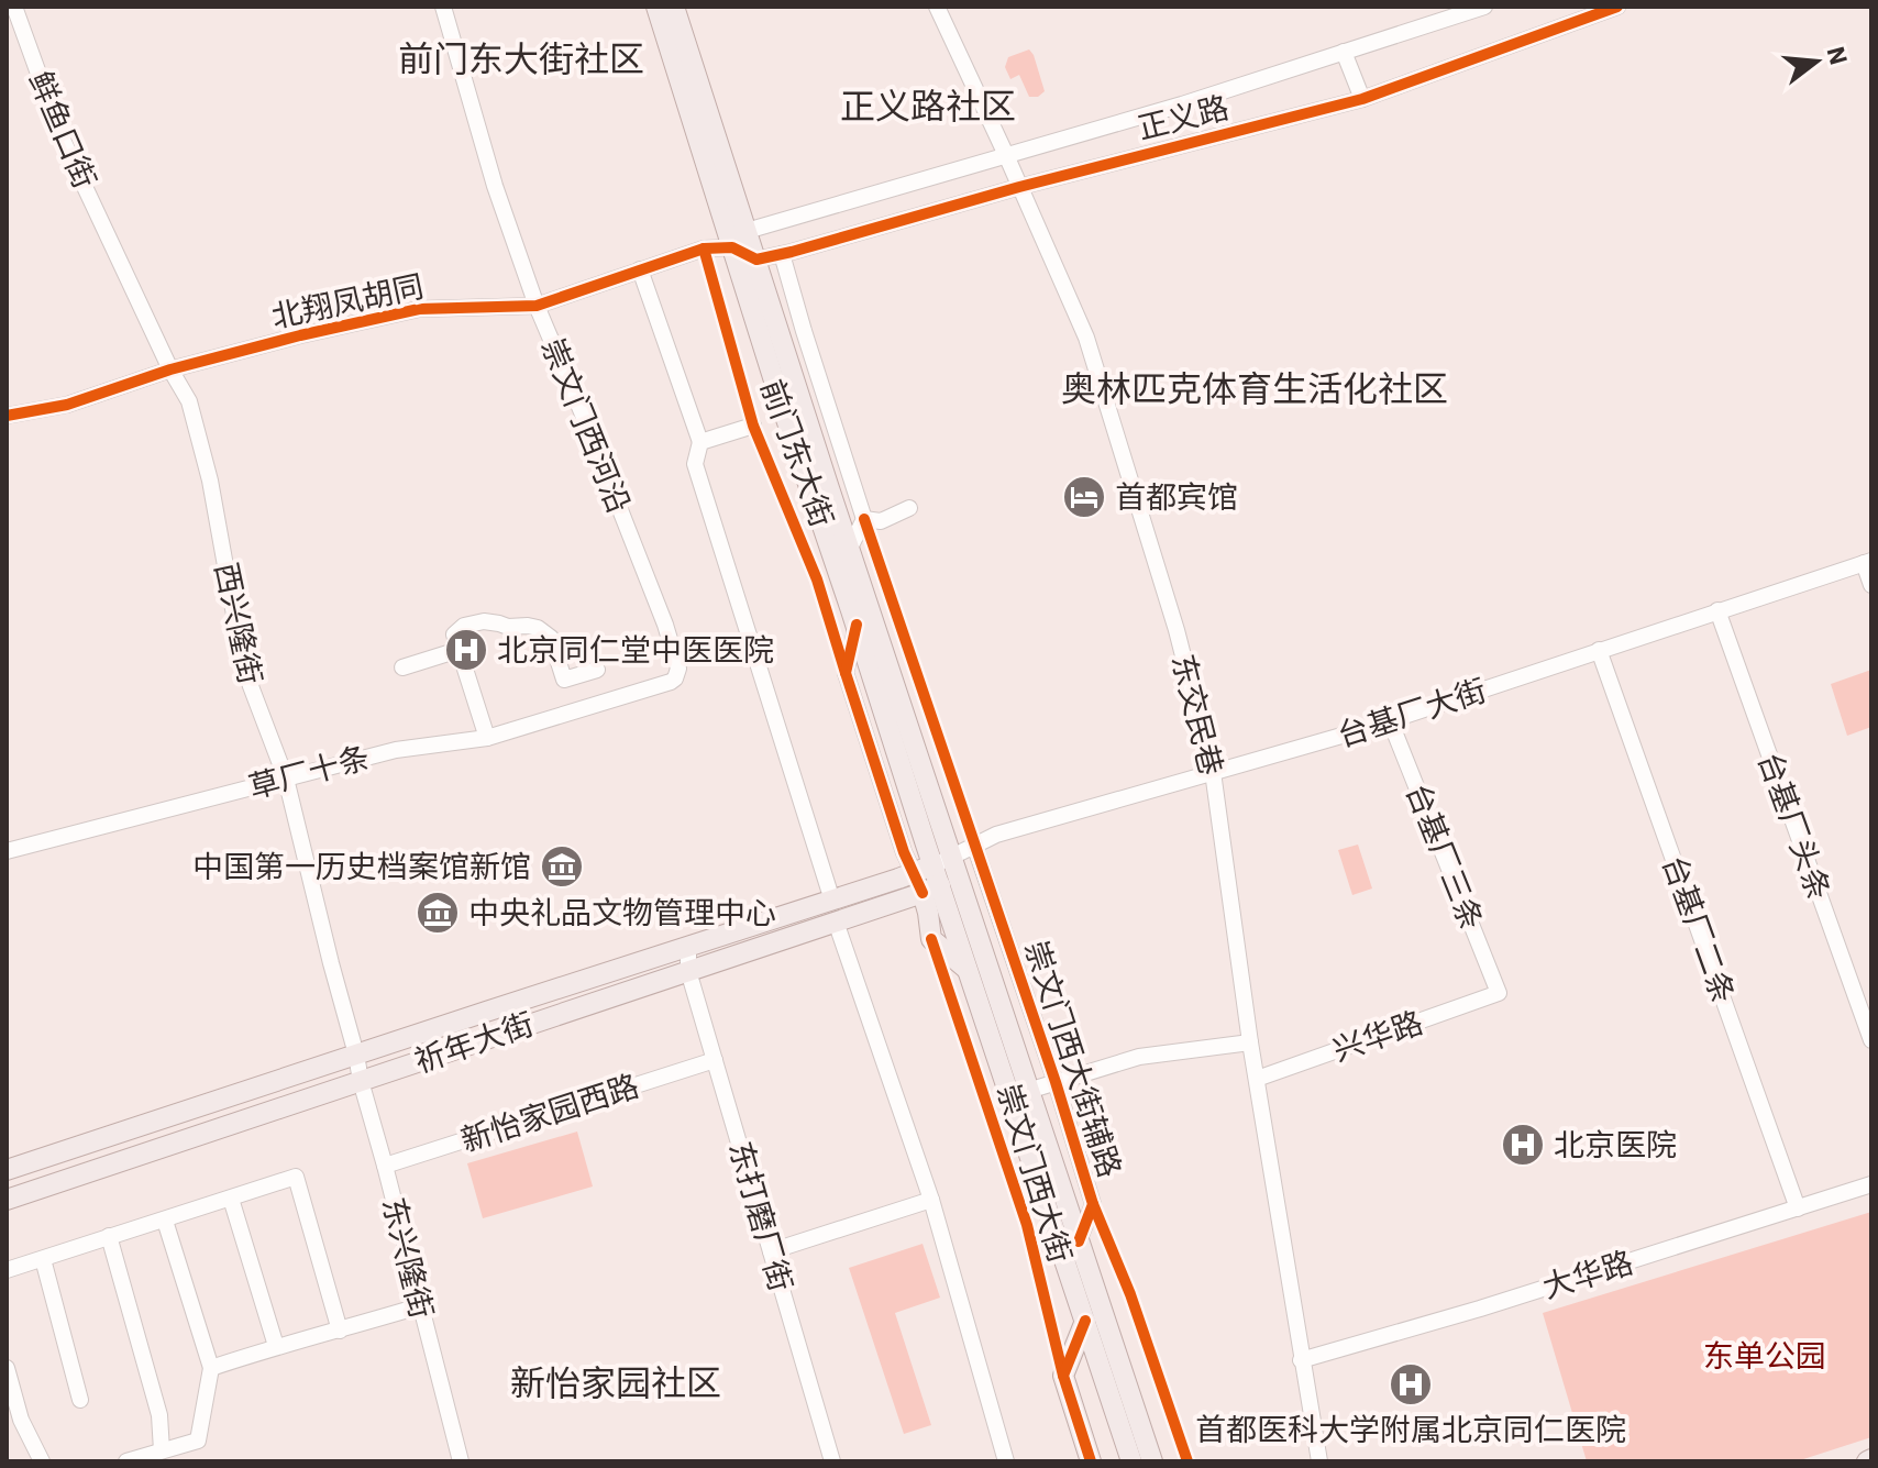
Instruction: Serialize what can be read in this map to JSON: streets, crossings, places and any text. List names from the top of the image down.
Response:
{
  "streets": {
    "main road": ["前门东大街", "祈年大街", "崇文门西大街"],
    "street": [
      "正义路",
      "鲜鱼口街",
      "北翔凤胡同",
      "崇文门西河沿",
      "西兴隆街",
      "台基厂大街",
      "东交民巷",
      "草厂十条",
      "台基厂头条",
      "台基厂三条",
      "台基厂二条",
      "兴华路",
      "崇文门西大街辅路",
      "新怡家园西路",
      "东打磨厂街",
      "东兴隆街",
      "大华路"
    ]
  },
  "crossings": [
    ["正义路", "前门东大街"],
    ["正义路", "东交民巷"],
    ["鲜鱼口街", "西兴隆街"],
    ["北翔凤胡同", "崇文门西河沿"],
    ["北翔凤胡同", "前门东大街"],
    ["北翔凤胡同", "西兴隆街"],
    ["崇文门西河沿", "草厂十条"],
    ["前门东大街", "台基厂大街"],
    ["前门东大街", "祈年大街"],
    ["前门东大街", "崇文门西大街"],
    ["西兴隆街", "草厂十条"],
    ["西兴隆街", "祈年大街"],
    ["西兴隆街", "东兴隆街"],
    ["台基厂大街", "东交民巷"],
    ["台基厂大街", "台基厂头条"],
    ["台基厂大街", "台基厂三条"],
    ["台基厂大街", "台基厂二条"],
    ["台基厂大街", "祈年大街"],
    ["台基厂大街", "崇文门西大街辅路"],
    ["台基厂大街", "崇文门西大街"],
    ["东交民巷", "兴华路"],
    ["东交民巷", "大华路"],
    ["台基厂三条", "兴华路"],
    ["台基厂二条", "大华路"],
    ["祈年大街", "崇文门西大街"],
    ["祈年大街", "东打磨厂街"],
    ["祈年大街", "东兴隆街"],
    ["崇文门西大街辅路", "崇文门西大街"],
    ["新怡家园西路", "东打磨厂街"],
    ["新怡家园西路", "东兴隆街"]
  ],
  "districts": [
    "前门东大街社区",
    "正义路社区",
    "奥林匹克体育生活化社区",
    "新怡家园社区"
  ],
  "parks": ["东单公园"],
  "places": {
    "hotel": ["首都宾馆"],
    "hospital": ["北京同仁堂中医医院", "北京医院", "首都医科大学附属北京同仁医院"],
    "museum": ["中国第一历史档案馆新馆", "中央礼品文物管理中心"]
  },
  "north": "right"
}
